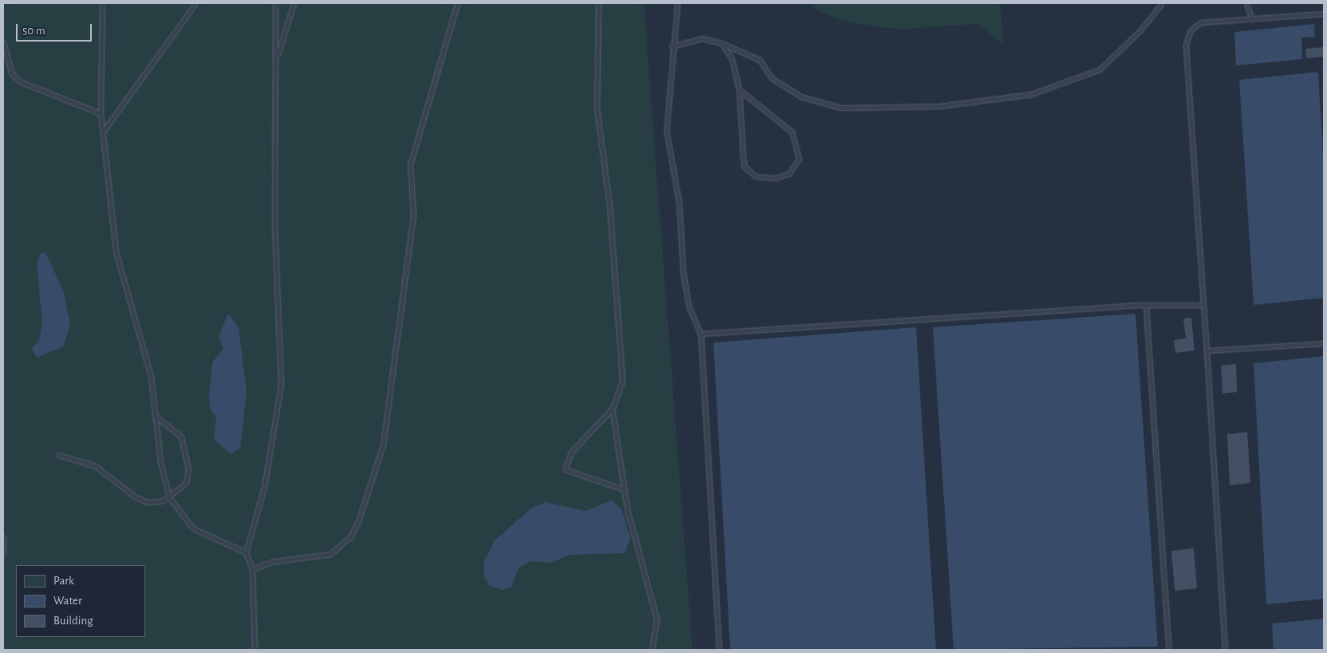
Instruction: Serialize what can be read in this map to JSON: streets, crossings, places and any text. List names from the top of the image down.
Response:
{
  "legend": ["Park", "Water", "Building"],
  "scale_bar": "50 m"
}
